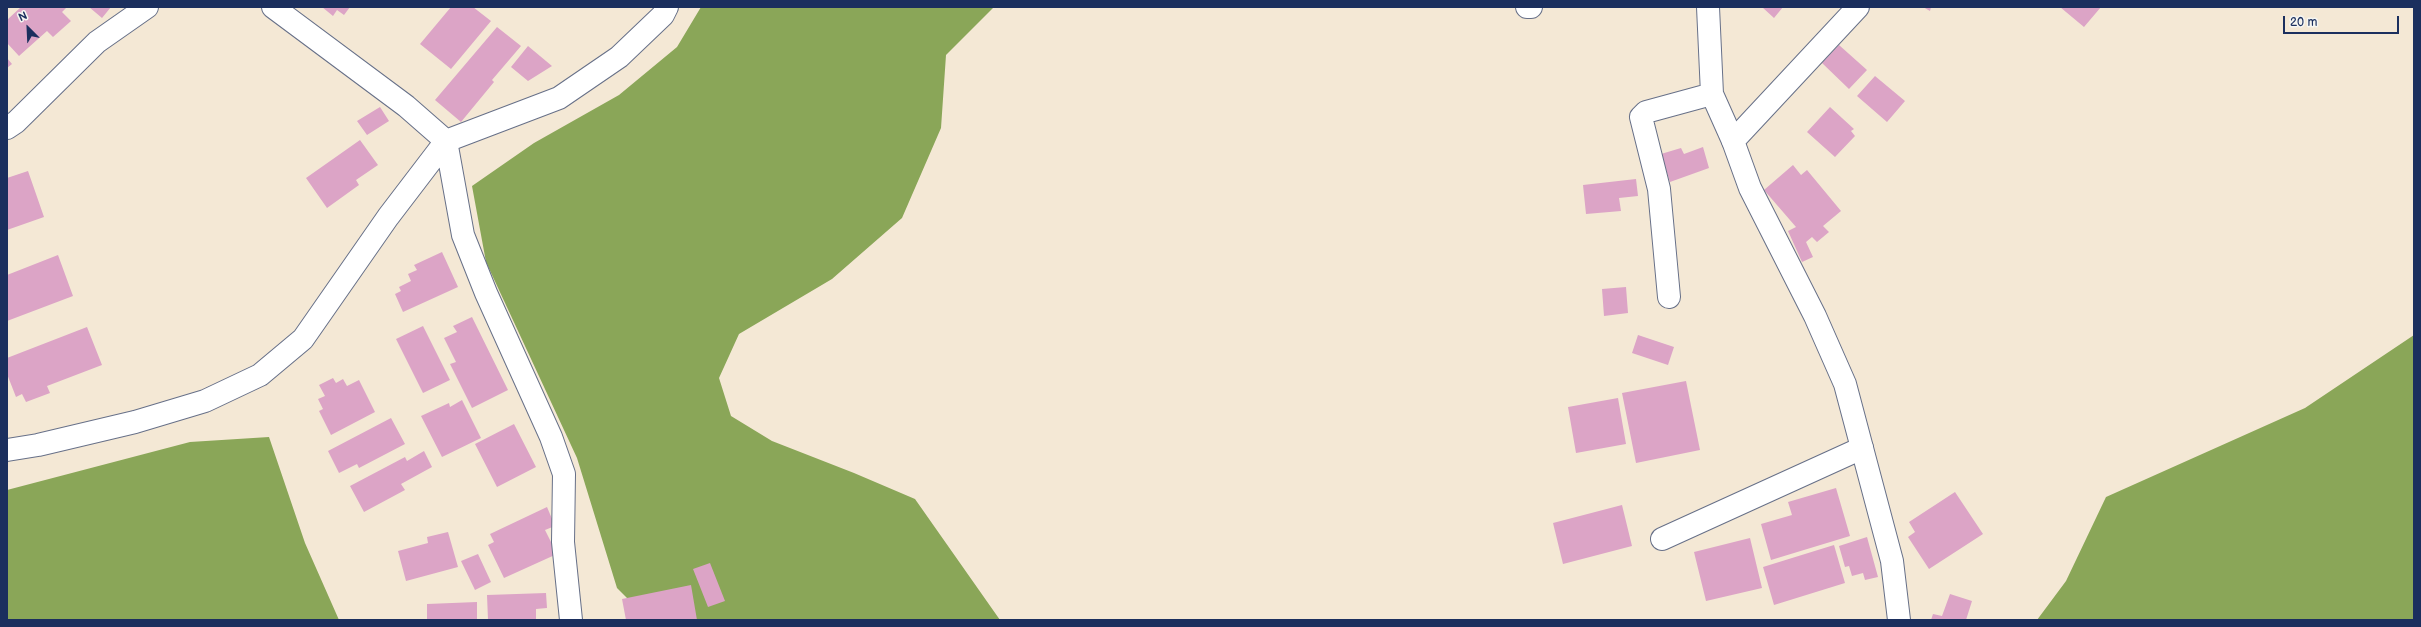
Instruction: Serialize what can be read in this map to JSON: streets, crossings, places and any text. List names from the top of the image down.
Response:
{
  "scale_bar": "20 m",
  "north": "top left"
}
